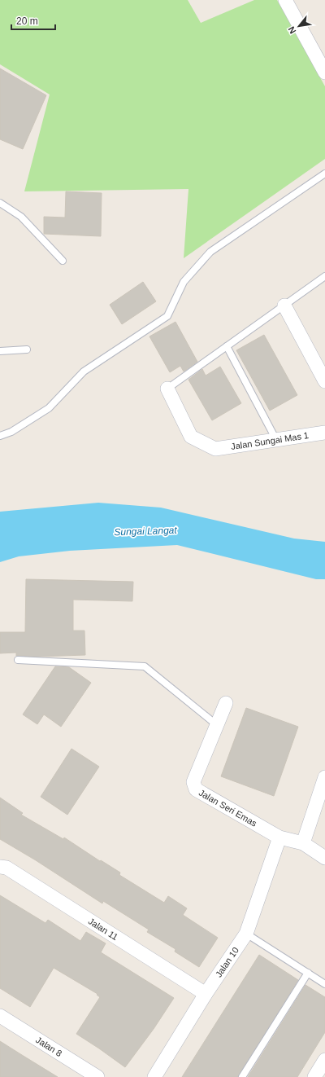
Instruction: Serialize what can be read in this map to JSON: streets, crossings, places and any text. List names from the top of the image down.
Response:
{
  "streets": {
    "street": [
      "Jalan Sungai Mas 1",
      "Jalan Seri Emas",
      "Jalan 11",
      "Jalan 10",
      "Jalan 8"
    ]
  },
  "crossings": [
    ["Jalan Seri Emas", "Jalan 10"],
    ["Jalan 11", "Jalan 10"]
  ],
  "water": ["Sungai Langat"],
  "scale_bar": "20 m",
  "north": "bottom left"
}
